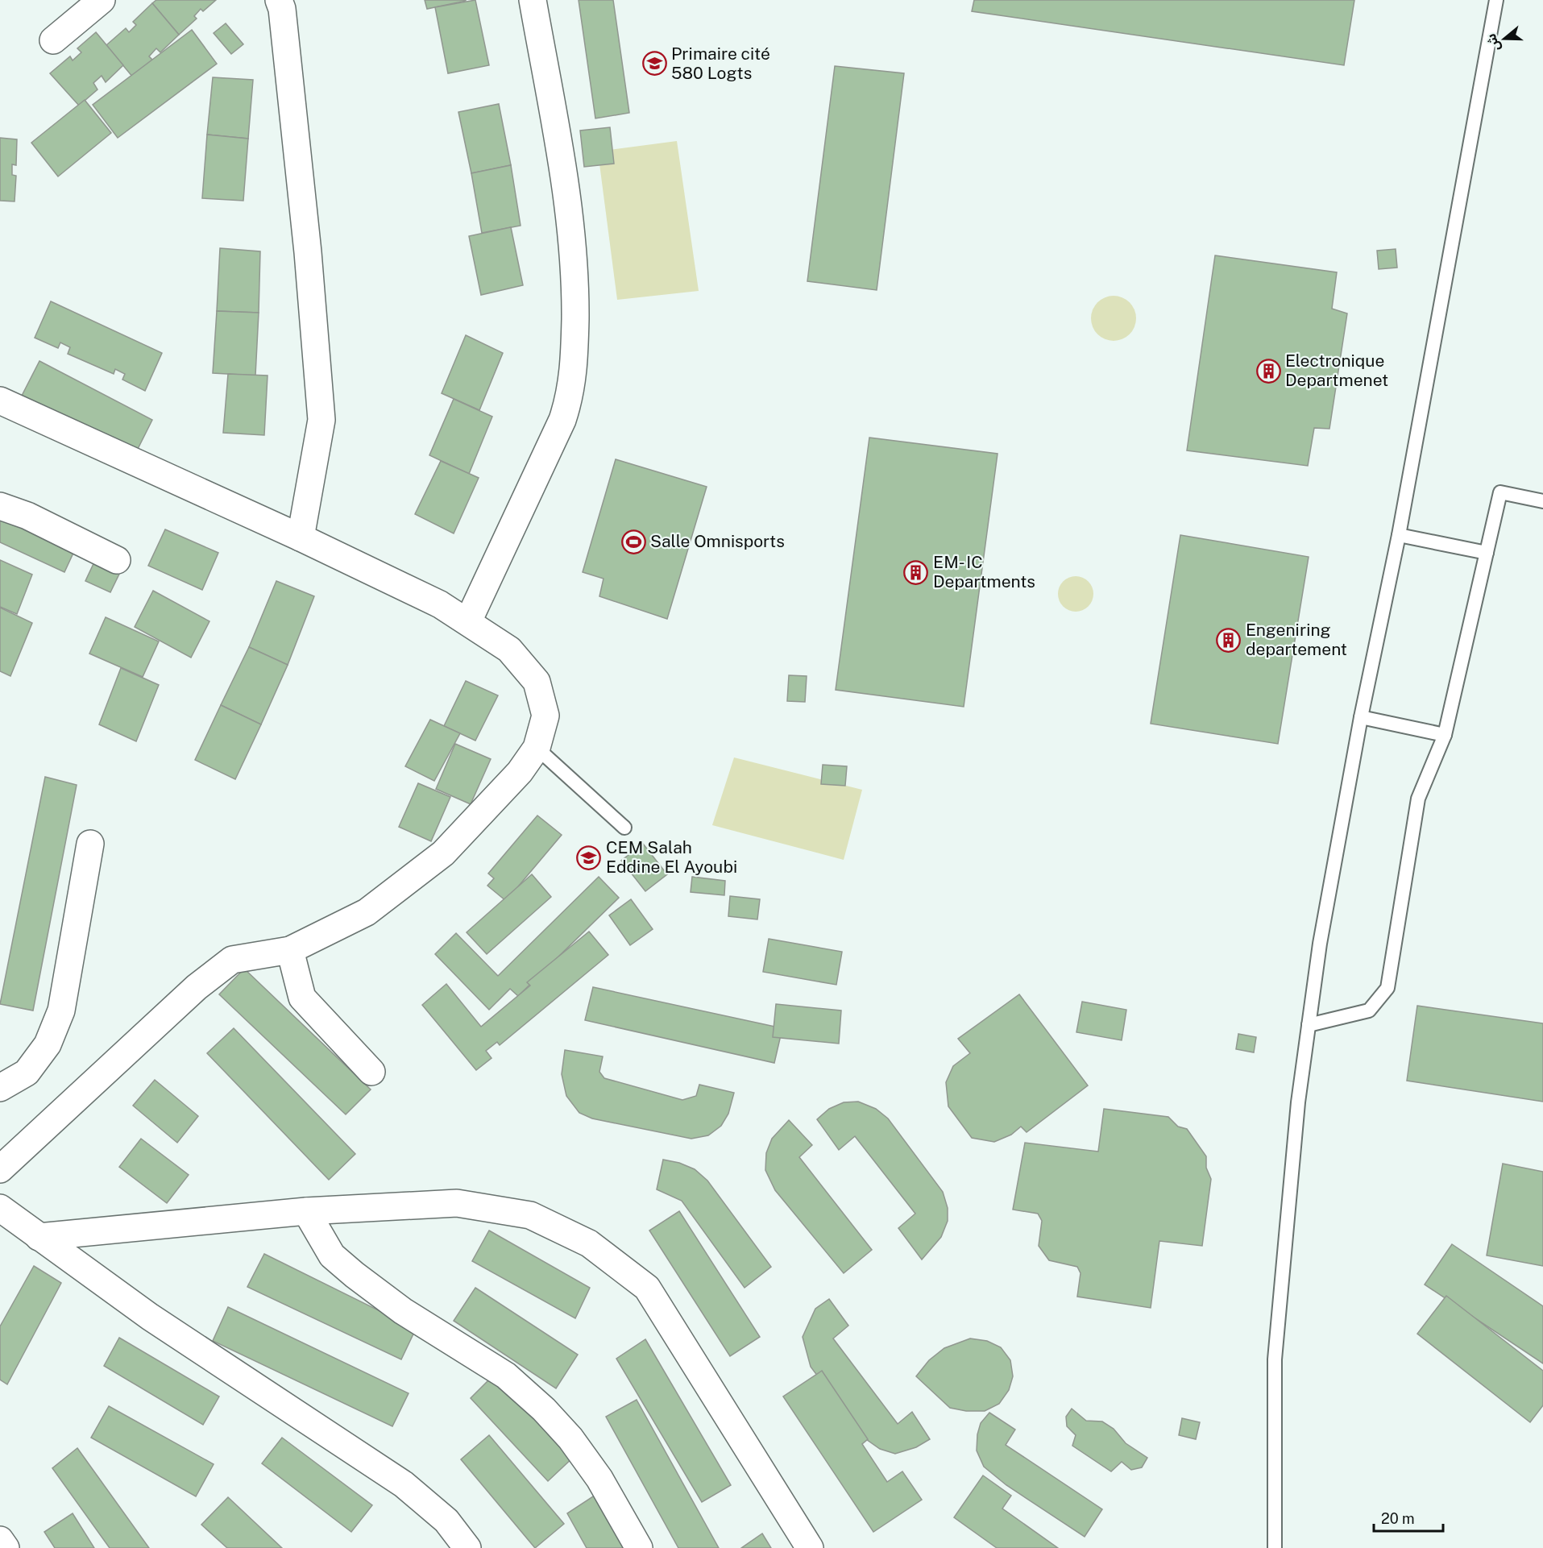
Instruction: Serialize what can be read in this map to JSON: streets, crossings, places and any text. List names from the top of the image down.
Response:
{
  "places": {
    "school or university": ["Primaire cité 580 Logts", "CEM Salah Eddine El Ayoubi"],
    "building": ["Electronique Departmenet", "EM- IC Departments", "Engeniring departement"],
    "sports": ["Salle Omnisports"]
  },
  "scale_bar": "20 m",
  "north": "left"
}
